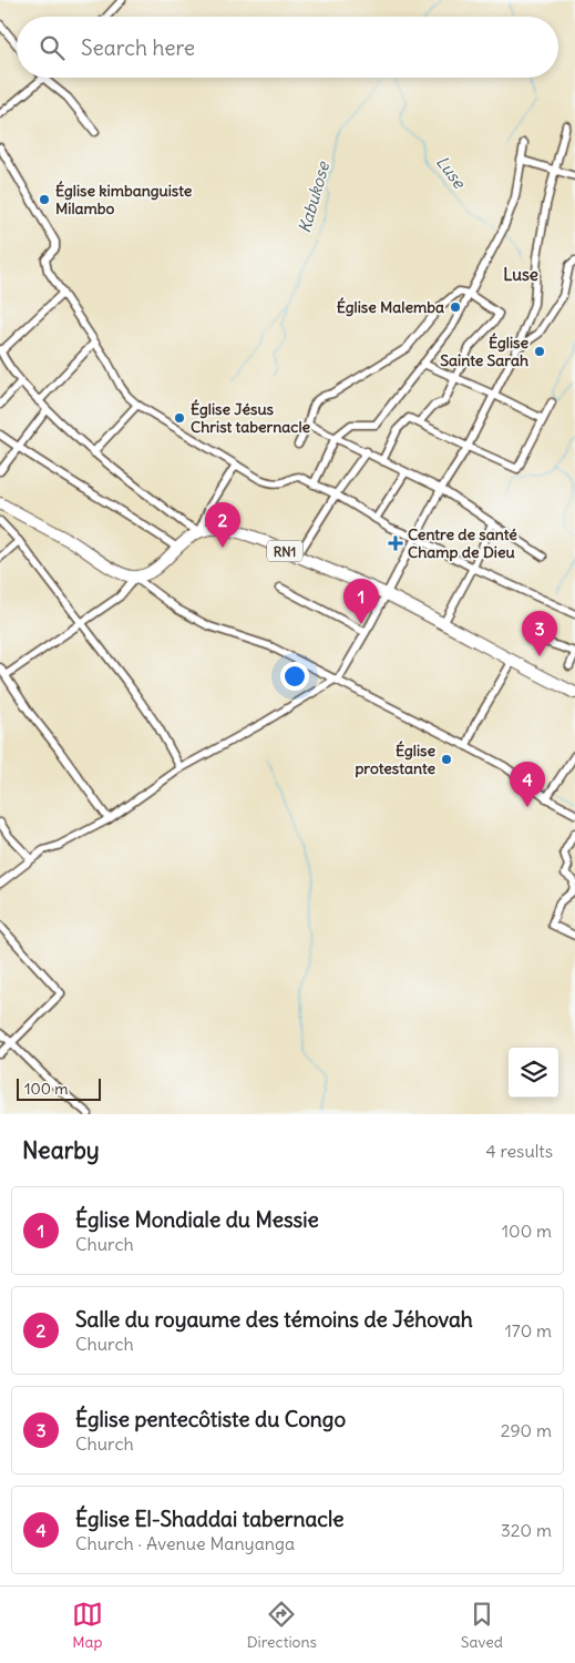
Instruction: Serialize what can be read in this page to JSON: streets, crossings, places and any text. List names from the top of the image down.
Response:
{
  "streets": {
    "highway": ["RN1"]
  },
  "districts": ["Luse"],
  "water": ["Luse", "Kabukose"],
  "places": {
    "other": [
      "Église kimbanguiste Milambo",
      "Église Malemba",
      "Église Sainte Sarah",
      "Église Jésus Christ tabernacle",
      "Église protestante"
    ],
    "health": ["Centre de santé Champ de Dieu"]
  },
  "scale_bar": "100 m",
  "page": {
    "search": "Search here",
    "pins": [
      "2",
      "1",
      "3",
      "4"
    ],
    "scale": "100 m",
    "heading": ["Nearby", "4 results"],
    "list": [
      {
        "mark": "1",
        "name": "Église Mondiale du Messie",
        "note": "Church",
        "value": "100 m"
      },
      {
        "mark": "2",
        "name": "Salle du royaume des témoins de Jéhovah",
        "note": "Church",
        "value": "170 m"
      },
      {
        "mark": "3",
        "name": "Église pentecôtiste du Congo",
        "note": "Church",
        "value": "290 m"
      },
      {
        "mark": "4",
        "name": "Église El-Shaddai tabernacle",
        "note": "Church · Avenue Manyanga",
        "value": "320 m"
      }
    ],
    "nav": ["Map", "Directions", "Saved"]
  }
}
